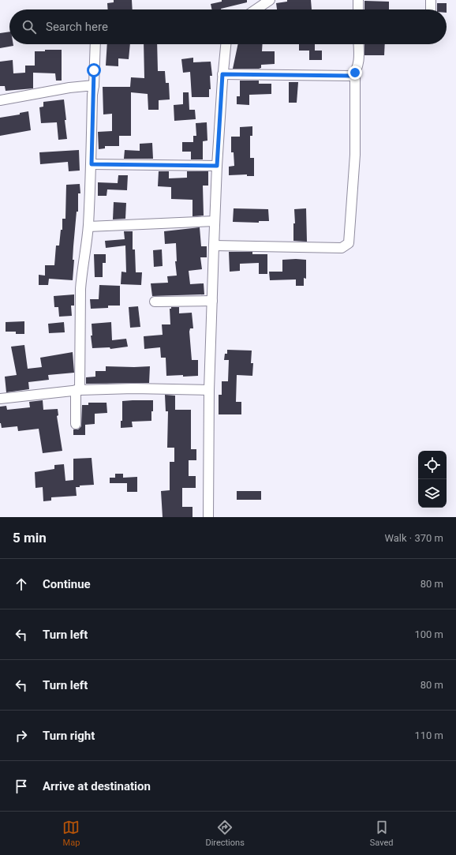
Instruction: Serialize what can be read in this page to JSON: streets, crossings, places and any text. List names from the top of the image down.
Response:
{
  "page": {
    "search": "Search here",
    "heading": ["5 min", "Walk · 370 m"],
    "list": [
      ["Continue", "80 m"],
      ["Turn left", "100 m"],
      ["Turn left", "80 m"],
      ["Turn right", "110 m"],
      "Arrive at destination"
    ],
    "nav": ["Map", "Directions", "Saved"]
  }
}
